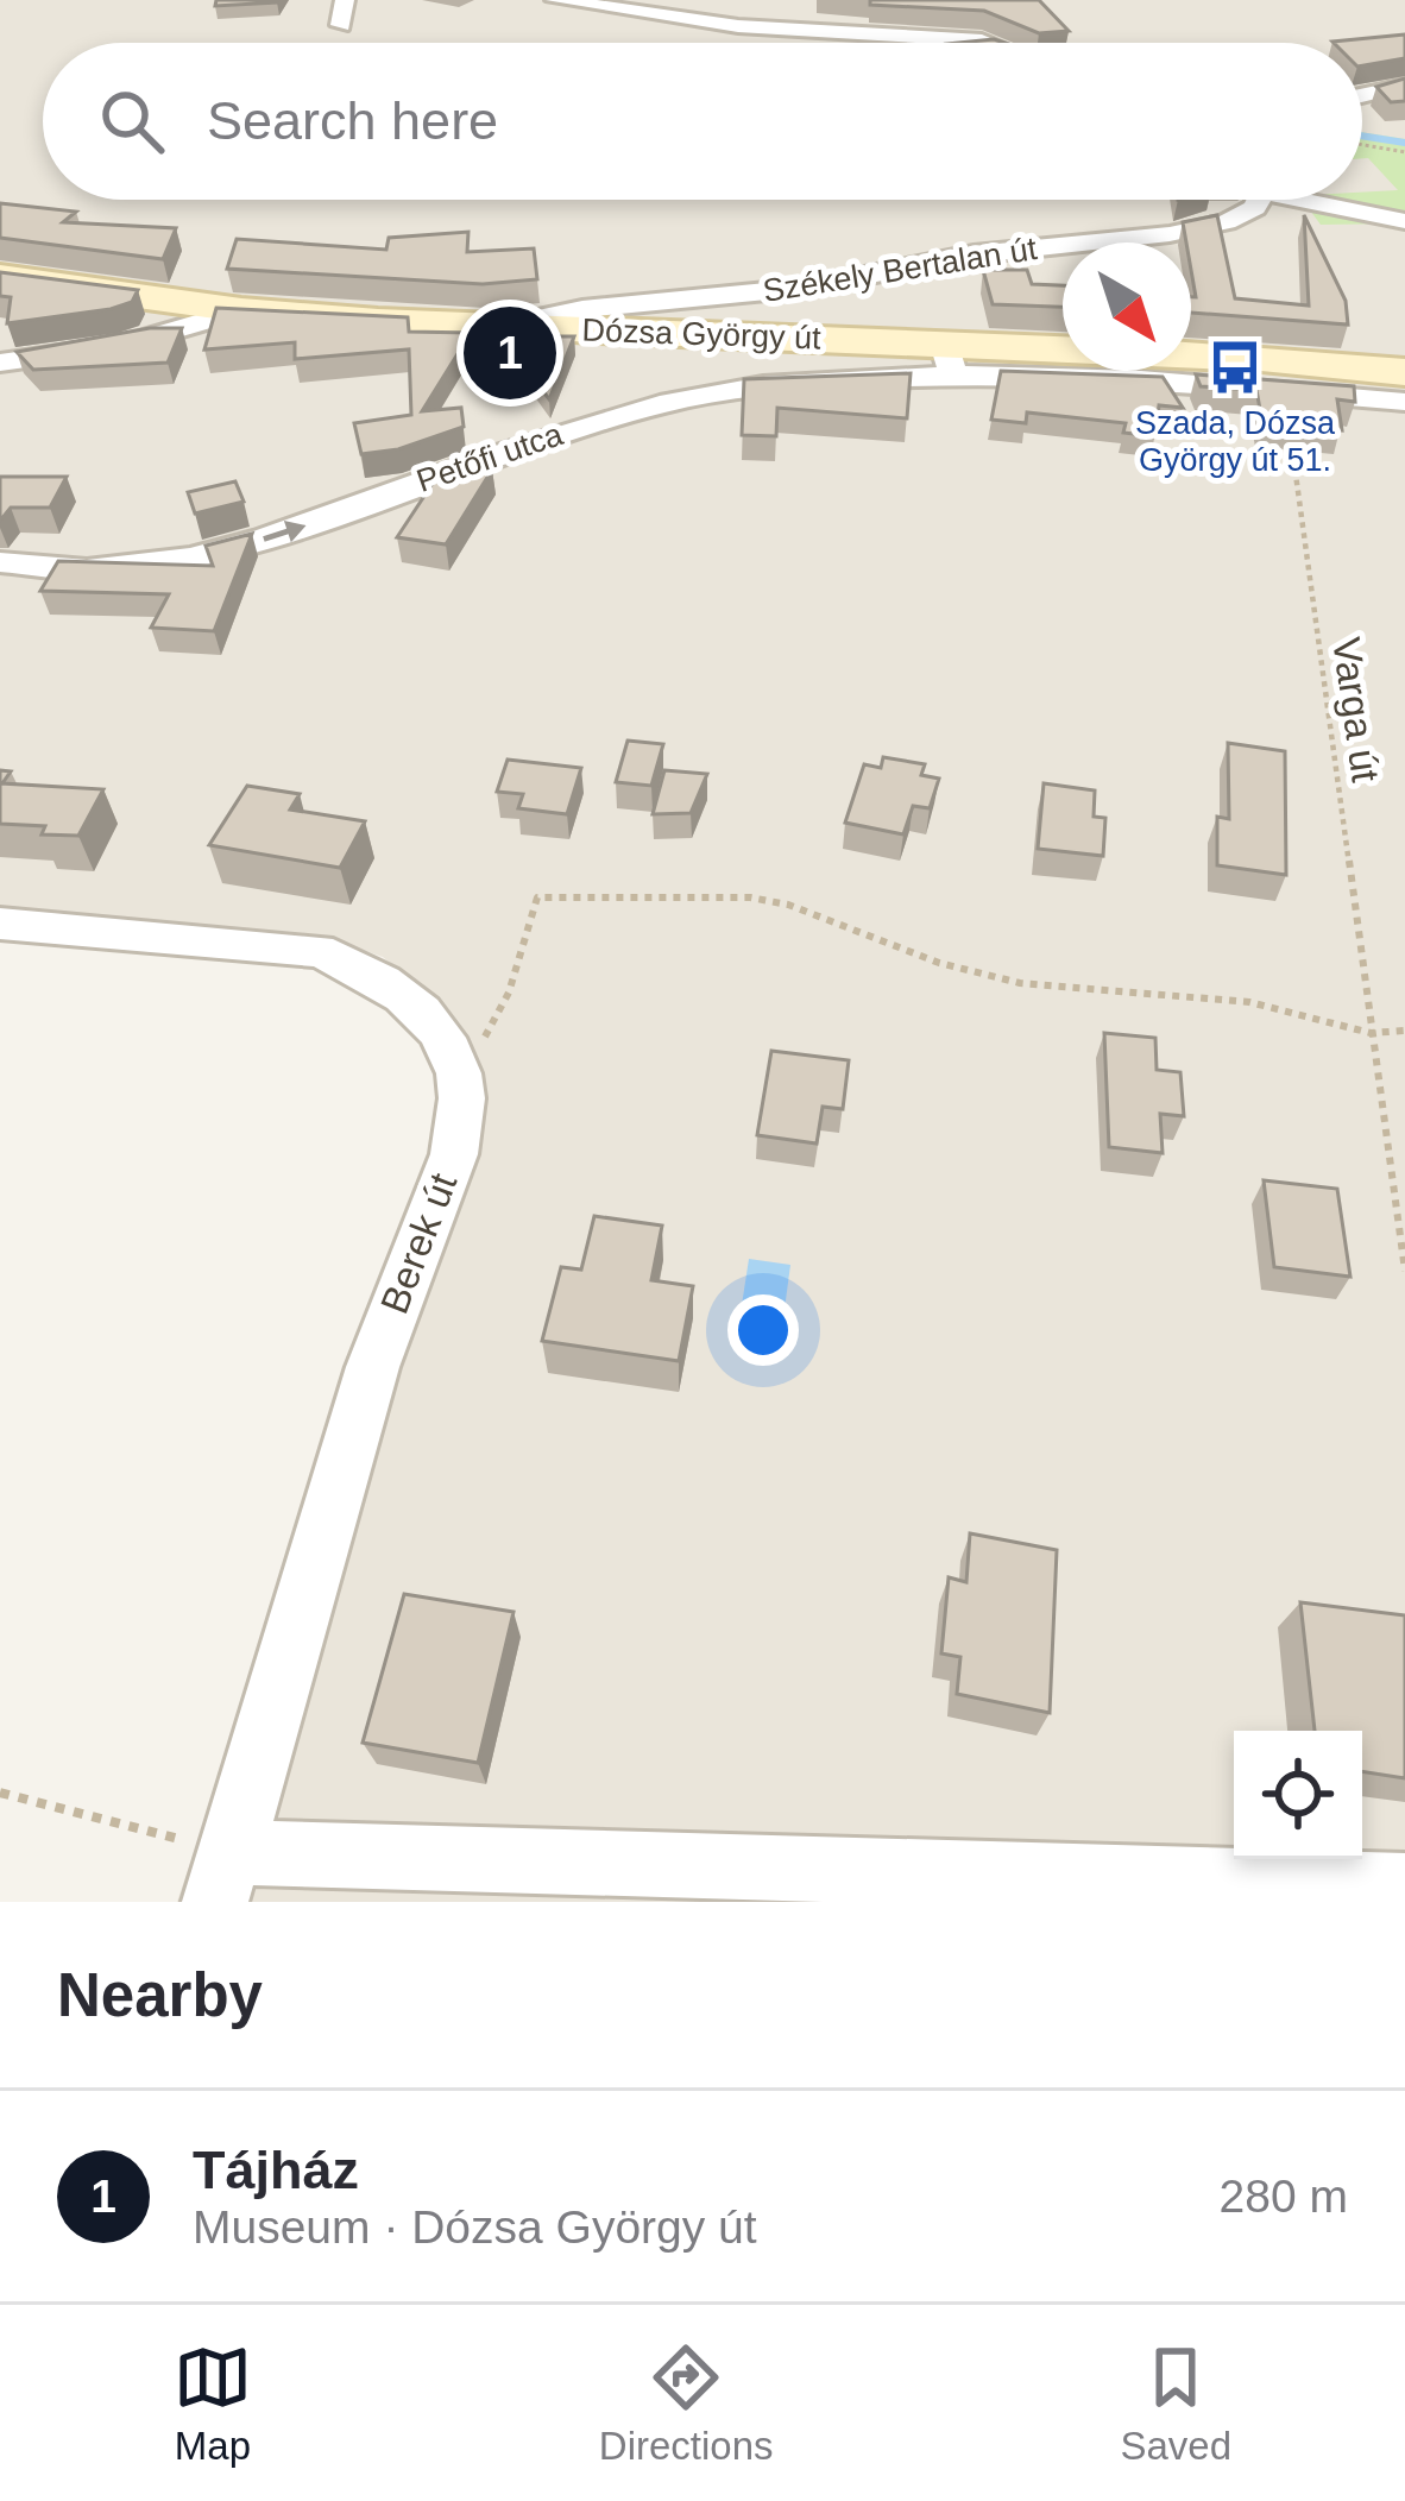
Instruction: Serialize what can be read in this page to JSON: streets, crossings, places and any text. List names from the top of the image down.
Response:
{
  "streets": {
    "main road": ["Dózsa György út"],
    "street": ["Székely Bertalan út", "Petőfi utca", "Berek út"],
    "path": ["Varga út"]
  },
  "crossings": [
    ["Székely Bertalan út", "Dózsa György út"],
    ["Dózsa György út", "Petőfi utca"],
    ["Dózsa György út", "Varga út"]
  ],
  "places": {
    "bus stop": ["Szada, Dózsa György út 51."]
  },
  "north": "bottom right",
  "page": {
    "search": "Search here",
    "pins": "1",
    "heading": "Nearby",
    "list": [
      {
        "mark": "1",
        "name": "Tájház",
        "note": "Museum · Dózsa György út",
        "value": "280 m"
      }
    ],
    "nav": ["Map", "Directions", "Saved"]
  }
}
